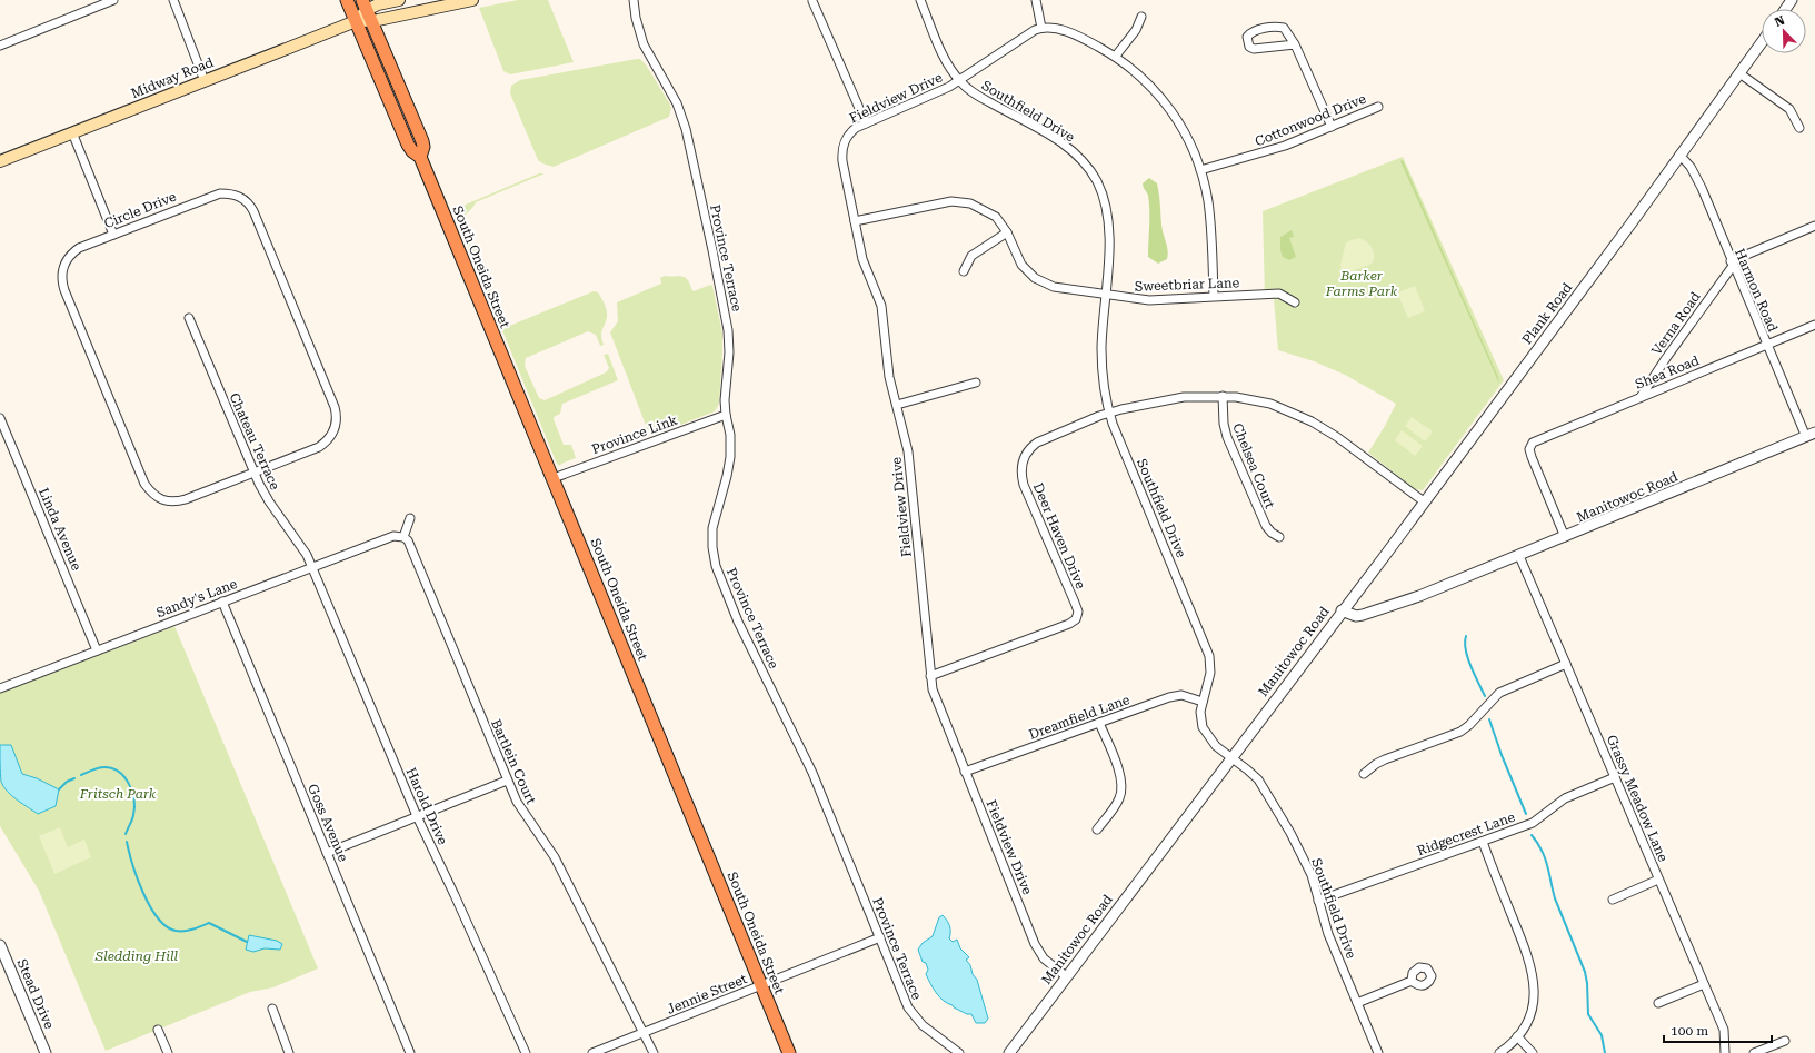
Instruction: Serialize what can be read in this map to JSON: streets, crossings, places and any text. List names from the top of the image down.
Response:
{
  "streets": {
    "highway": ["South Oneida Street"],
    "main road": ["Midway Road"],
    "street": [
      "Fieldview Drive",
      "Southfield Drive",
      "Cottonwood Drive",
      "Circle Drive",
      "Province Terrace",
      "Sweetbriar Lane",
      "Harmon Road",
      "Plank Road",
      "Verna Road",
      "Shea Road",
      "Province Link",
      "Chateau Terrace",
      "Chelsea Court",
      "Manitowoc Road",
      "Linda Avenue",
      "Deer Haven Drive",
      "Sandy's Lane",
      "Dreamfield Lane",
      "Bartlein Court",
      "Grassy Meadow Lane",
      "Harold Drive",
      "Goss Avenue",
      "Ridgecrest Lane",
      "Stead Drive",
      "Jennie Street"
    ]
  },
  "crossings": [
    ["Midway Road", "South Oneida Street"],
    ["Fieldview Drive", "Southfield Drive"],
    ["Fieldview Drive", "Sweetbriar Lane"],
    ["Fieldview Drive", "Manitowoc Road"],
    ["Fieldview Drive", "Deer Haven Drive"],
    ["Fieldview Drive", "Dreamfield Lane"],
    ["Southfield Drive", "Sweetbriar Lane"],
    ["Southfield Drive", "Manitowoc Road"],
    ["Southfield Drive", "Deer Haven Drive"],
    ["Southfield Drive", "Dreamfield Lane"],
    ["Southfield Drive", "Ridgecrest Lane"],
    ["Circle Drive", "Chateau Terrace"],
    ["Province Terrace", "Province Link"],
    ["Province Terrace", "Jennie Street"],
    ["South Oneida Street", "Province Link"],
    ["South Oneida Street", "Jennie Street"],
    ["Harmon Road", "Plank Road"],
    ["Harmon Road", "Verna Road"],
    ["Harmon Road", "Shea Road"],
    ["Harmon Road", "Manitowoc Road"],
    ["Plank Road", "Manitowoc Road"],
    ["Plank Road", "Deer Haven Drive"],
    ["Verna Road", "Shea Road"],
    ["Shea Road", "Manitowoc Road"],
    ["Chateau Terrace", "Sandy's Lane"],
    ["Chateau Terrace", "Harold Drive"],
    ["Chelsea Court", "Deer Haven Drive"],
    ["Manitowoc Road", "Grassy Meadow Lane"],
    ["Linda Avenue", "Sandy's Lane"],
    ["Sandy's Lane", "Bartlein Court"],
    ["Sandy's Lane", "Harold Drive"],
    ["Sandy's Lane", "Goss Avenue"],
    ["Bartlein Court", "Jennie Street"],
    ["Grassy Meadow Lane", "Ridgecrest Lane"]
  ],
  "parks": ["Barker Farms Park", "Fritsch Park", "Sledding Hill"],
  "scale_bar": "100 m",
  "north": "top left"
}
